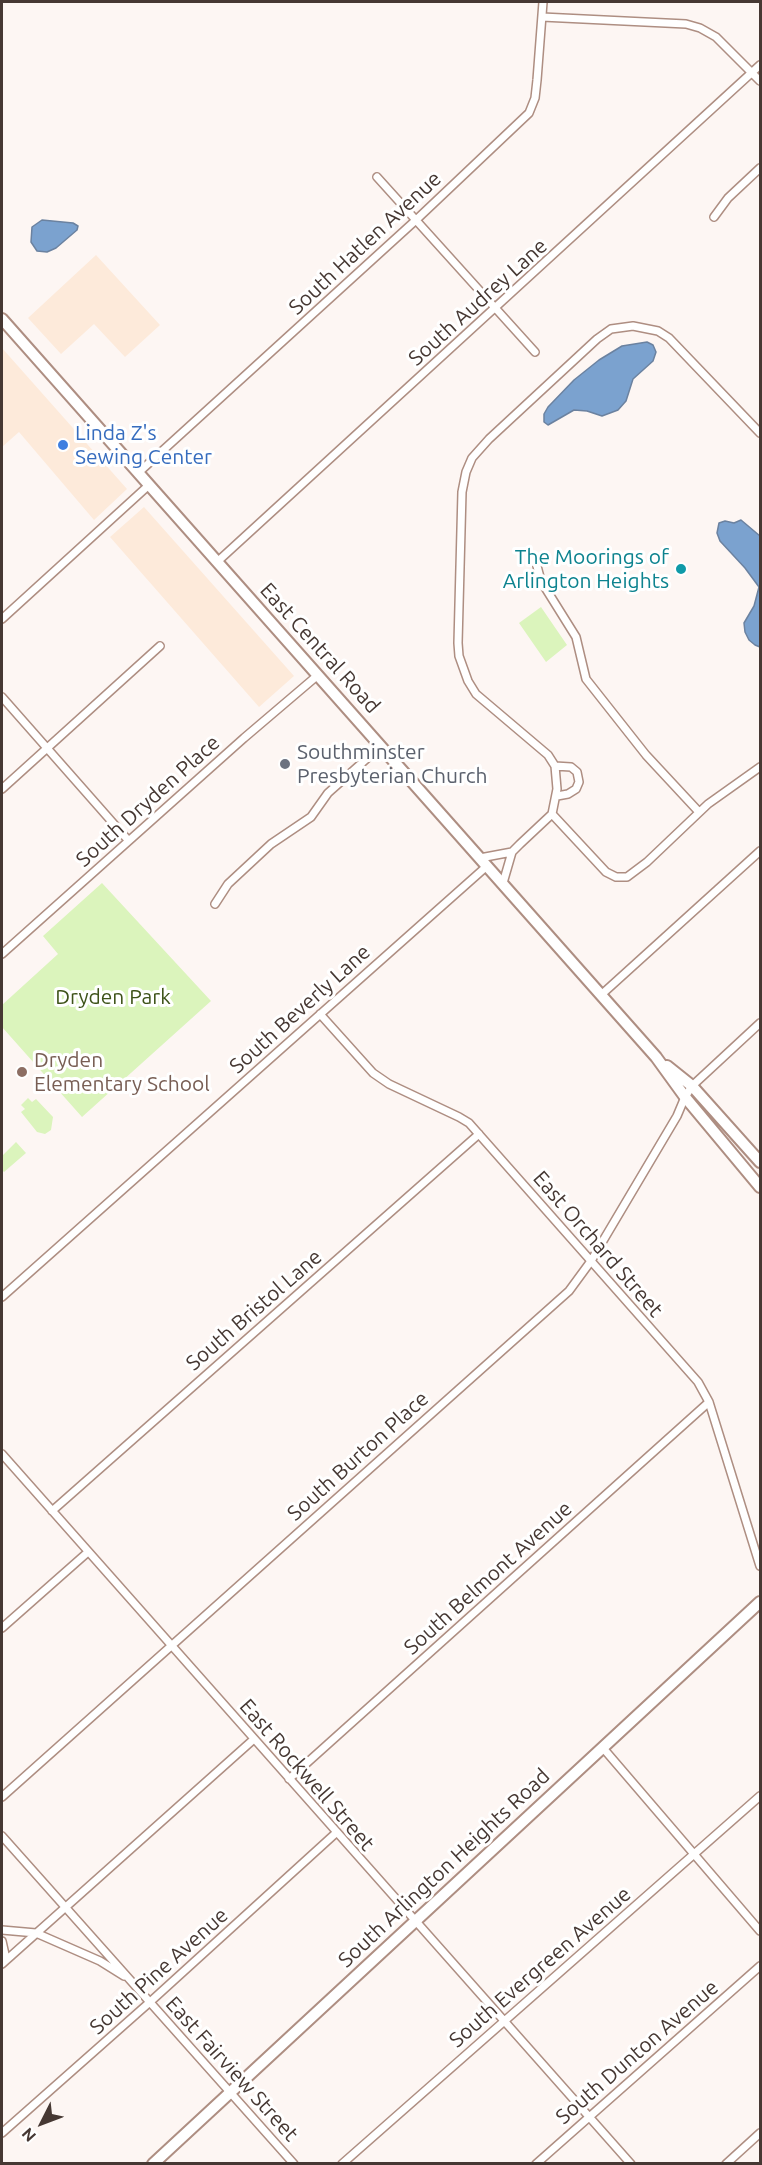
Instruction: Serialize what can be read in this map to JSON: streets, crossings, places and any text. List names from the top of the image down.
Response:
{
  "streets": {
    "main road": ["East Central Road", "South Arlington Heights Road"],
    "street": [
      "South Hatlen Avenue",
      "South Audrey Lane",
      "South Dryden Place",
      "South Beverly Lane",
      "East Orchard Street",
      "South Bristol Lane",
      "South Burton Place",
      "South Belmont Avenue",
      "East Rockwell Street",
      "South Evergreen Avenue",
      "South Pine Avenue",
      "South Dunton Avenue",
      "East Fairview Street"
    ]
  },
  "crossings": [
    ["South Hatlen Avenue", "East Central Road"],
    ["South Audrey Lane", "East Central Road"],
    ["East Central Road", "South Dryden Place"],
    ["East Central Road", "South Beverly Lane"],
    ["East Central Road", "South Burton Place"],
    ["South Beverly Lane", "East Orchard Street"],
    ["East Orchard Street", "South Bristol Lane"],
    ["East Orchard Street", "South Burton Place"],
    ["East Orchard Street", "South Belmont Avenue"],
    ["South Bristol Lane", "East Rockwell Street"],
    ["South Burton Place", "East Rockwell Street"],
    ["South Belmont Avenue", "East Rockwell Street"],
    ["East Rockwell Street", "South Arlington Heights Road"],
    ["East Rockwell Street", "South Evergreen Avenue"],
    ["East Rockwell Street", "South Pine Avenue"],
    ["East Rockwell Street", "South Dunton Avenue"],
    ["South Arlington Heights Road", "East Fairview Street"],
    ["South Pine Avenue", "East Fairview Street"]
  ],
  "parks": ["Dryden Park"],
  "places": [
    "Linda Z's Sewing Center",
    "The Moorings of Arlington Heights",
    "Southminster Presbyterian Church",
    "Dryden Elementary School"
  ],
  "north": "bottom left"
}
